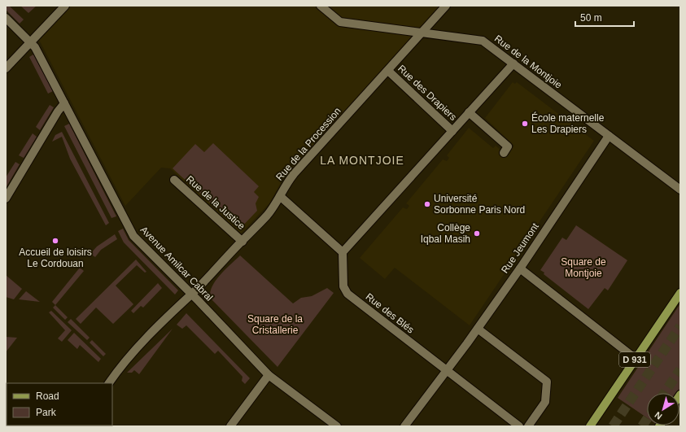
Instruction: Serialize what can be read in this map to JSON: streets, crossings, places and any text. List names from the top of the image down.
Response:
{
  "streets": {
    "main road": ["D 931"],
    "street": [
      "Rue de la Montjoie",
      "Rue des Drapiers",
      "Rue de la Procession",
      "Rue de la Justice",
      "Rue Jeumont",
      "Avenue Amilcar Cabral",
      "Rue des Blés"
    ]
  },
  "crossings": [
    ["Rue de la Montjoie", "Rue de la Procession"],
    ["Rue de la Montjoie", "Rue Jeumont"],
    ["Rue des Drapiers", "Rue de la Procession"],
    ["Rue de la Procession", "Rue de la Justice"],
    ["Rue de la Procession", "Avenue Amilcar Cabral"],
    ["Rue Jeumont", "Rue des Blés"]
  ],
  "districts": ["LA MONTJOIE"],
  "parks": ["Square de Montjoie", "Square de la Cristallerie"],
  "places": [
    "École maternelle Les Drapiers",
    "Université Sorbonne Paris Nord",
    "Collège Iqbal Masih",
    "Accueil de loisirs Le Cordouan"
  ],
  "legend": ["Road", "Park"],
  "scale_bar": "50 m",
  "north": "bottom left"
}
